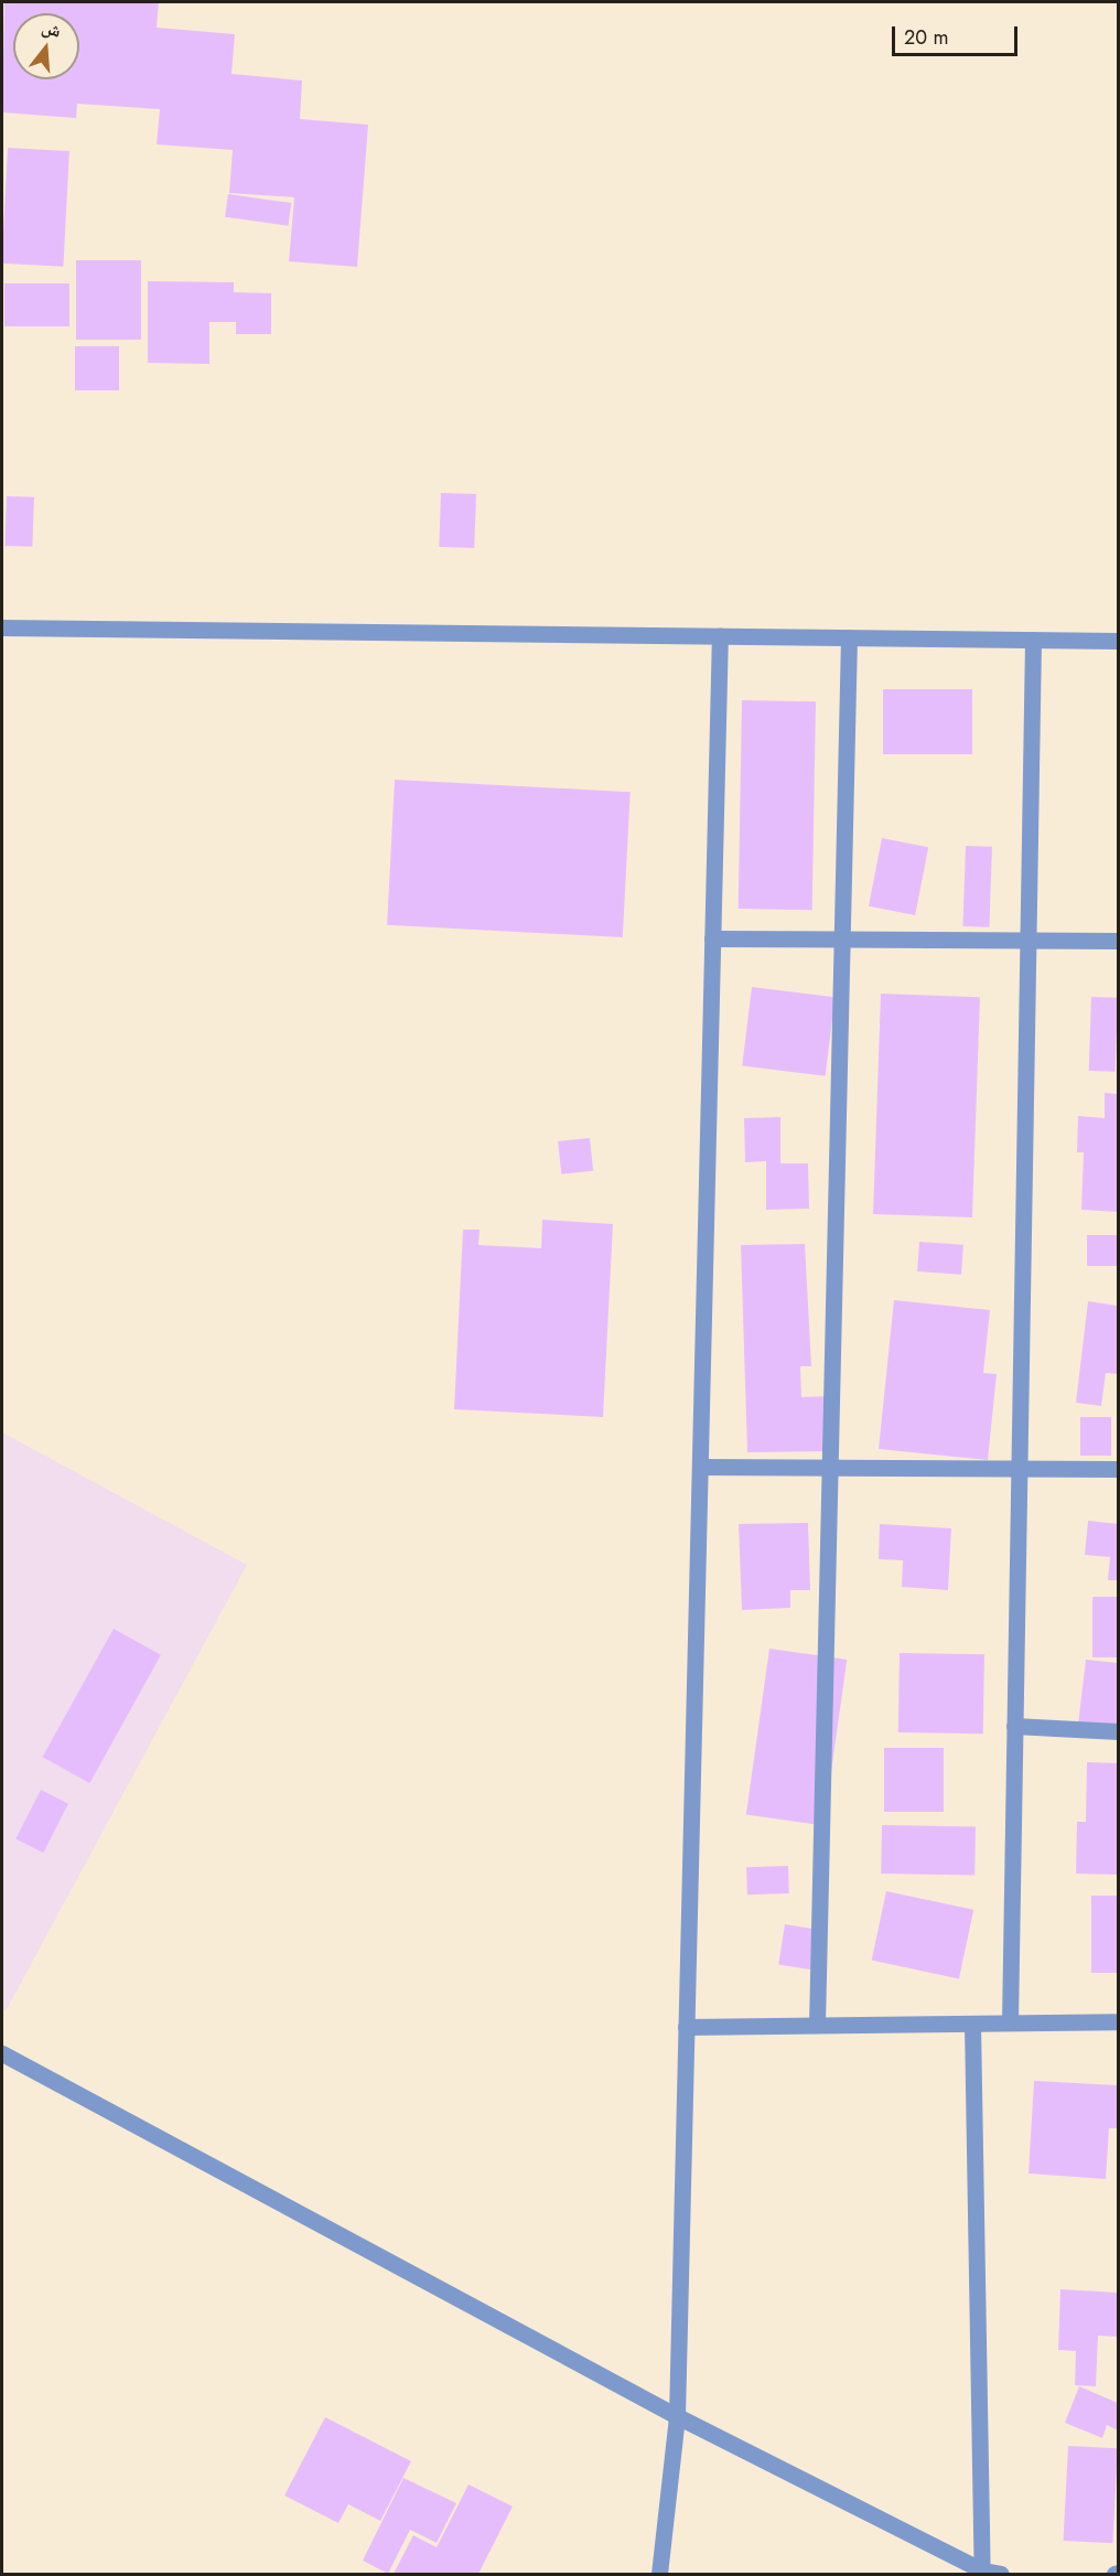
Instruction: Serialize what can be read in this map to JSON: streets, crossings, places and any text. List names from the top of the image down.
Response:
{
  "scale_bar": "20 m",
  "north": "top"
}
